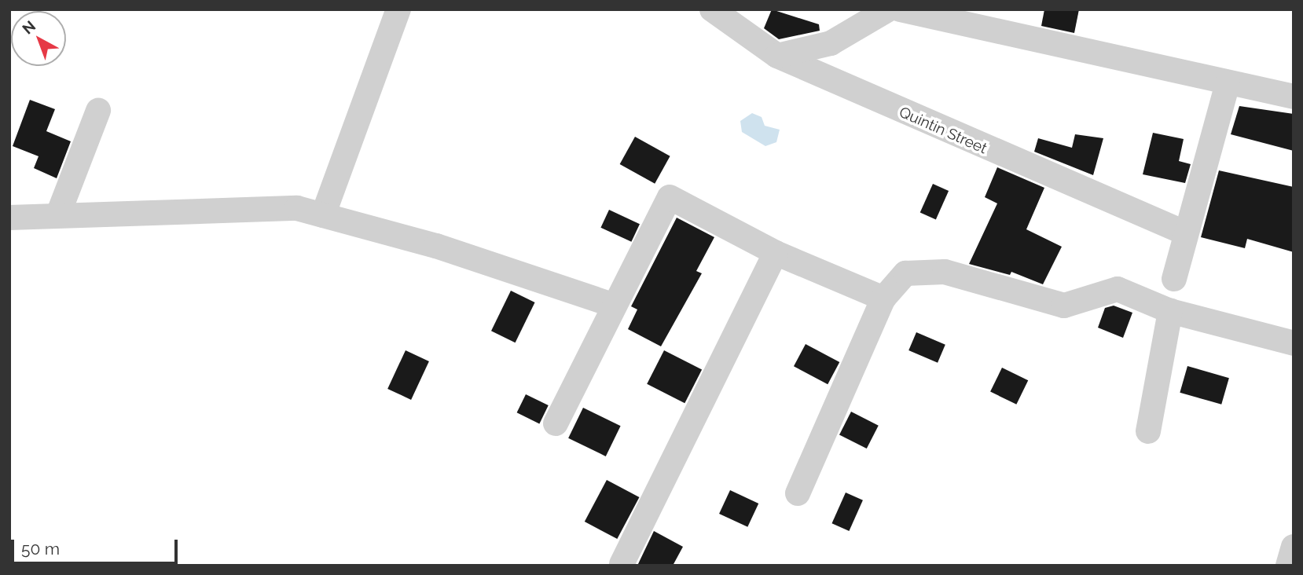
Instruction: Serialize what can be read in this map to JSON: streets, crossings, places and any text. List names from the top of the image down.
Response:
{
  "streets": {
    "street": ["Quintin Street"]
  },
  "scale_bar": "50 m",
  "north": "top left"
}
